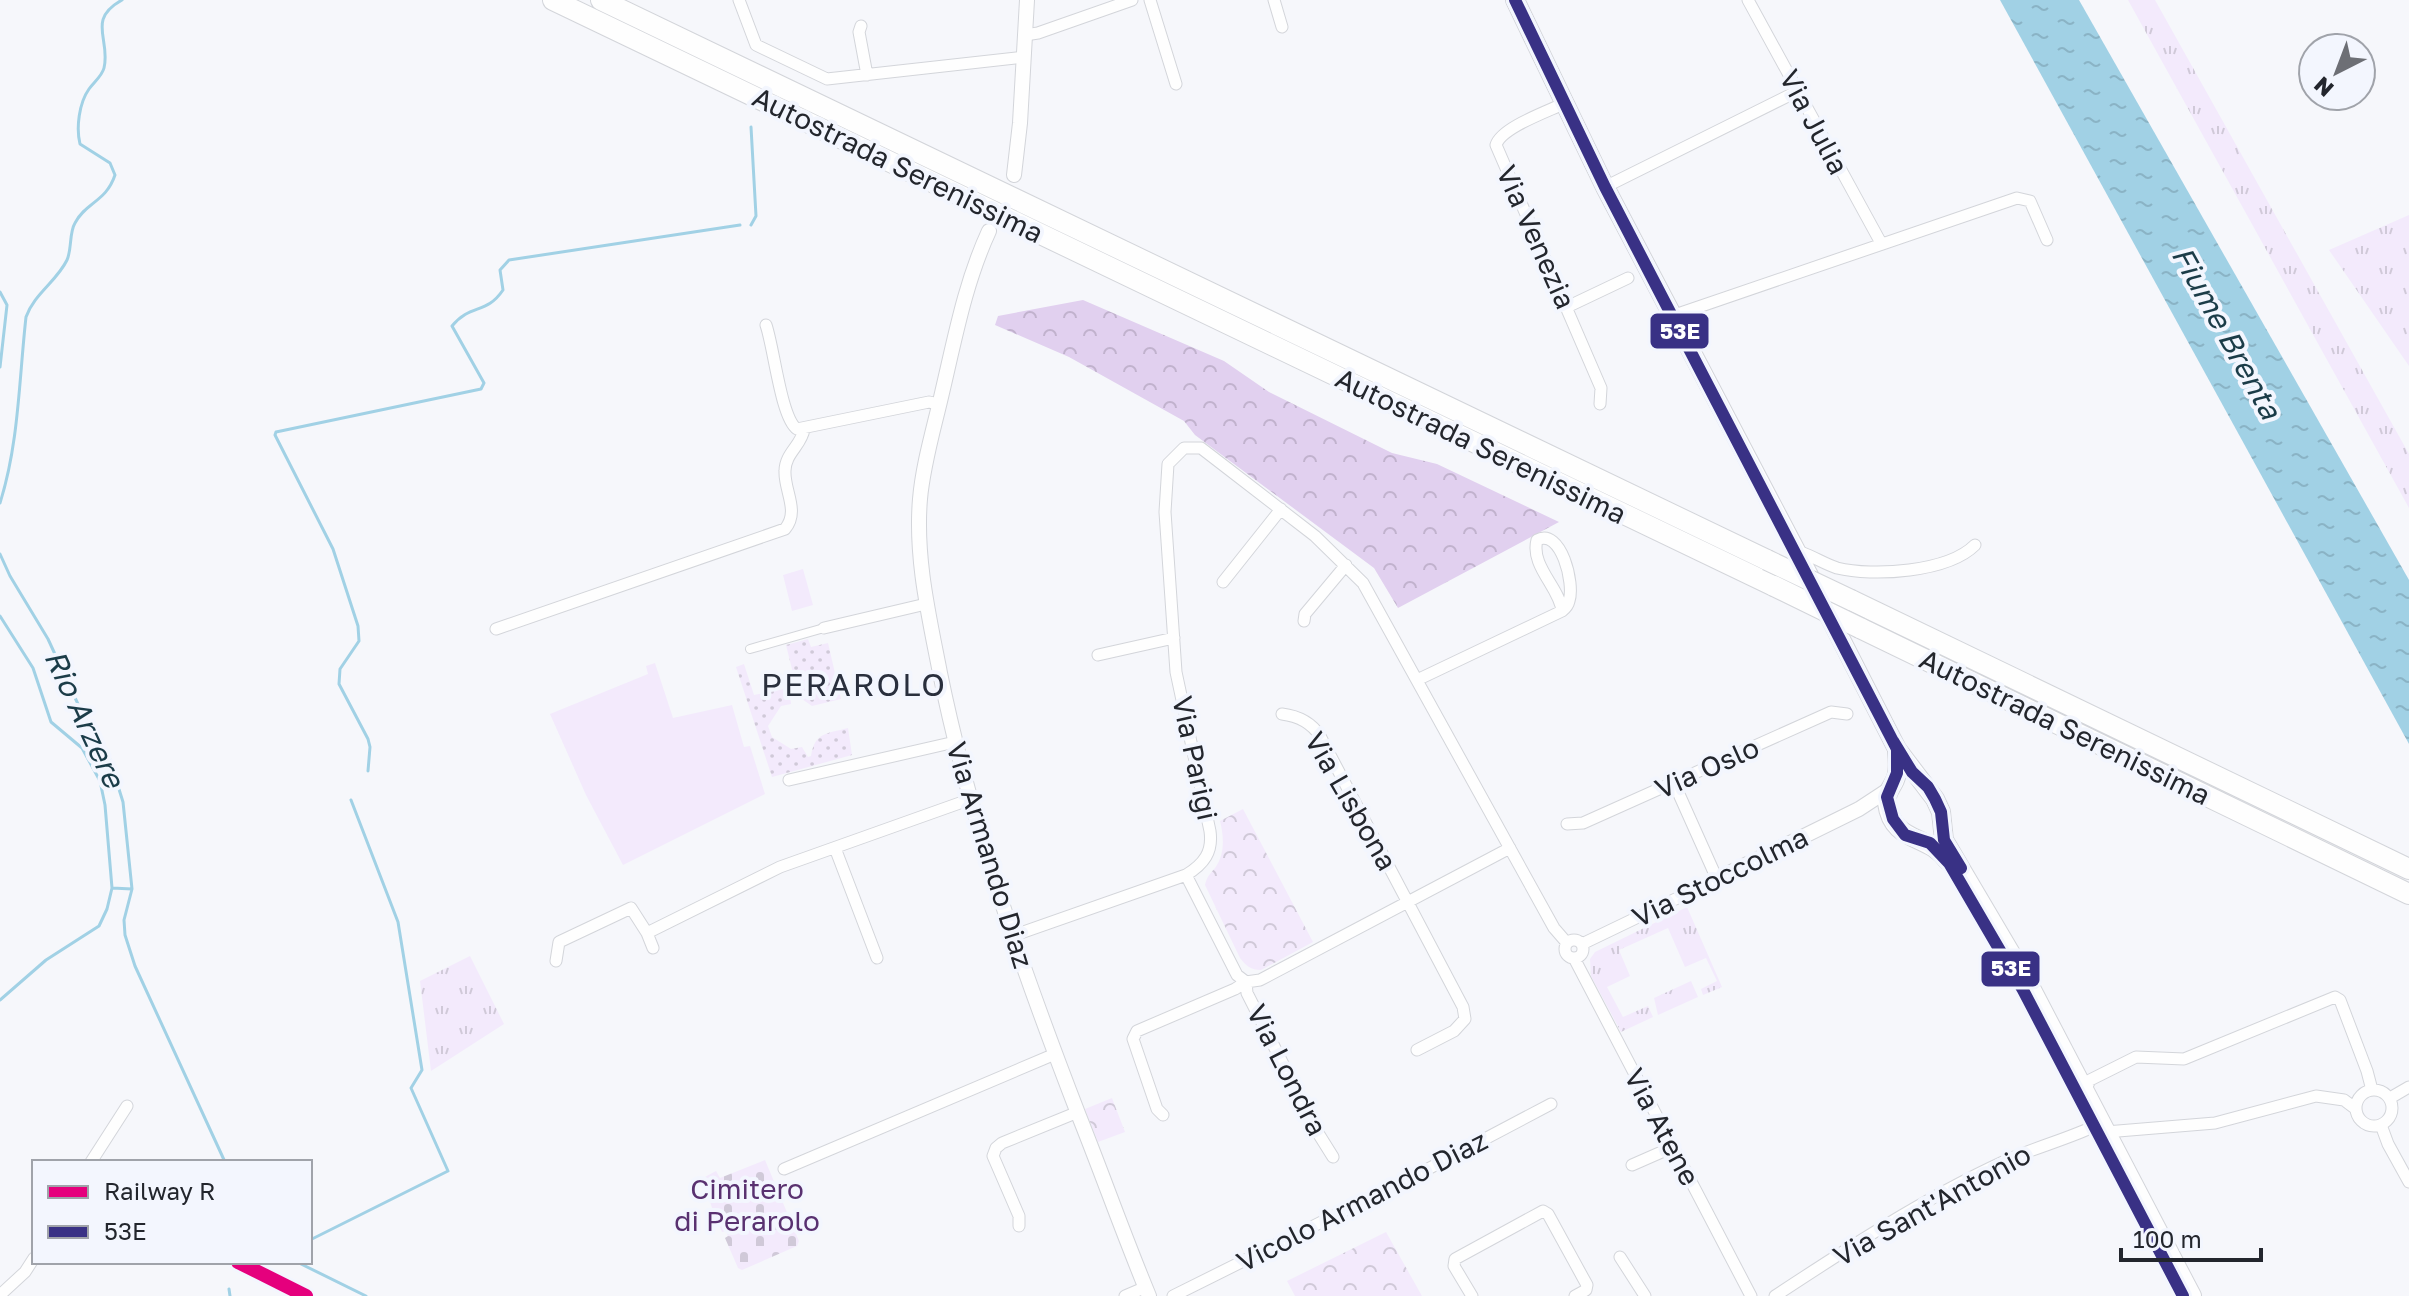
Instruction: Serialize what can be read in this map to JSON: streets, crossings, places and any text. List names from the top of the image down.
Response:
{
  "streets": {
    "highway": ["Autostrada Serenissima"],
    "street": [
      "Via Julia",
      "Via Venezia",
      "Via Parigi",
      "Via Oslo",
      "Via Lisbona",
      "Via Armando Diaz",
      "Via Stoccolma",
      "Via Londra",
      "Via Atene",
      "Vicolo Armando Diaz",
      "Via Sant'Antonio"
    ]
  },
  "crossings": [
    ["Via Parigi", "Via Londra"],
    ["Via Parigi", "Via Atene"],
    ["Via Lisbona", "Via Londra"],
    ["Via Lisbona", "Via Atene"],
    ["Via Stoccolma", "Via Atene"]
  ],
  "districts": ["PERAROLO"],
  "water": ["Fiume Brenta", "Rio Arzere"],
  "parks": ["Cimitero di Perarolo"],
  "lines": ["transit line 53E", "rail line R"],
  "legend": ["Railway R", "53E"],
  "scale_bar": "100 m",
  "north": "bottom left"
}
